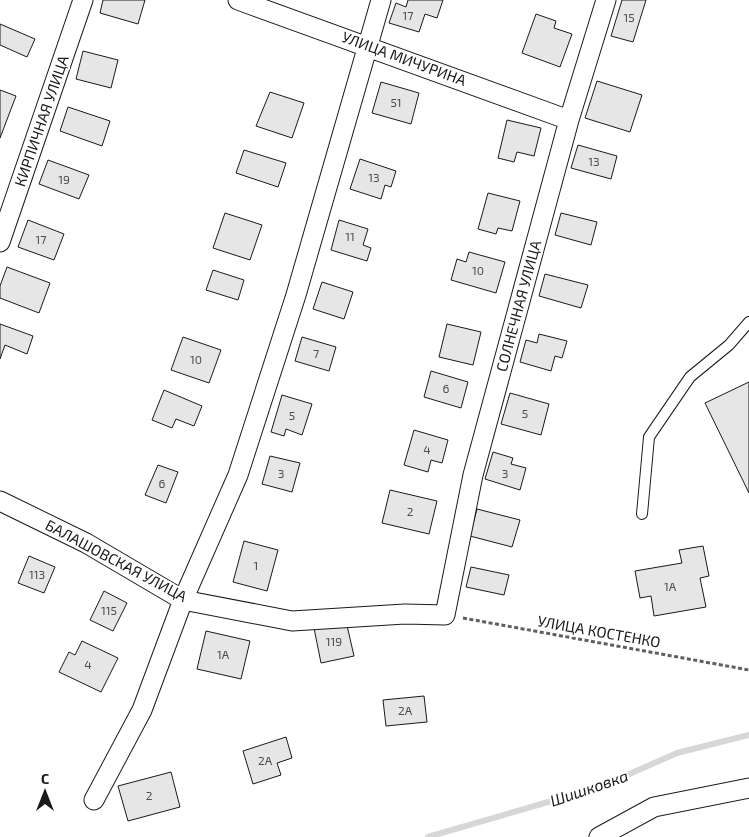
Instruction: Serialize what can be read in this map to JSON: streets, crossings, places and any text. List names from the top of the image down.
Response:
{
  "streets": {
    "street": [
      "УЛИЦА МИЧУРИНА",
      "КИРПИЧНАЯ УЛИЦА",
      "СОЛНЕЧНАЯ УЛИЦА",
      "БАЛАШОВСКАЯ УЛИЦА"
    ],
    "path": ["УЛИЦА КОСТЕНКО"]
  },
  "crossings": [
    ["УЛИЦА МИЧУРИНА", "СОЛНЕЧНАЯ УЛИЦА"],
    ["СОЛНЕЧНАЯ УЛИЦА", "БАЛАШОВСКАЯ УЛИЦА"],
    ["СОЛНЕЧНАЯ УЛИЦА", "УЛИЦА КОСТЕНКО"],
    ["БАЛАШОВСКАЯ УЛИЦА", "УЛИЦА КОСТЕНКО"]
  ],
  "water": ["Шишковка"],
  "house_numbers": [
    "17",
    "15",
    "51",
    "13",
    "13",
    "19",
    "11",
    "17",
    "10",
    "7",
    "10",
    "6",
    "5",
    "5",
    "4",
    "3",
    "3",
    "6",
    "2",
    "1",
    "113",
    "1А",
    "115",
    "119",
    "1А",
    "4",
    "2А",
    "2А",
    "2"
  ],
  "north": "top"
}
